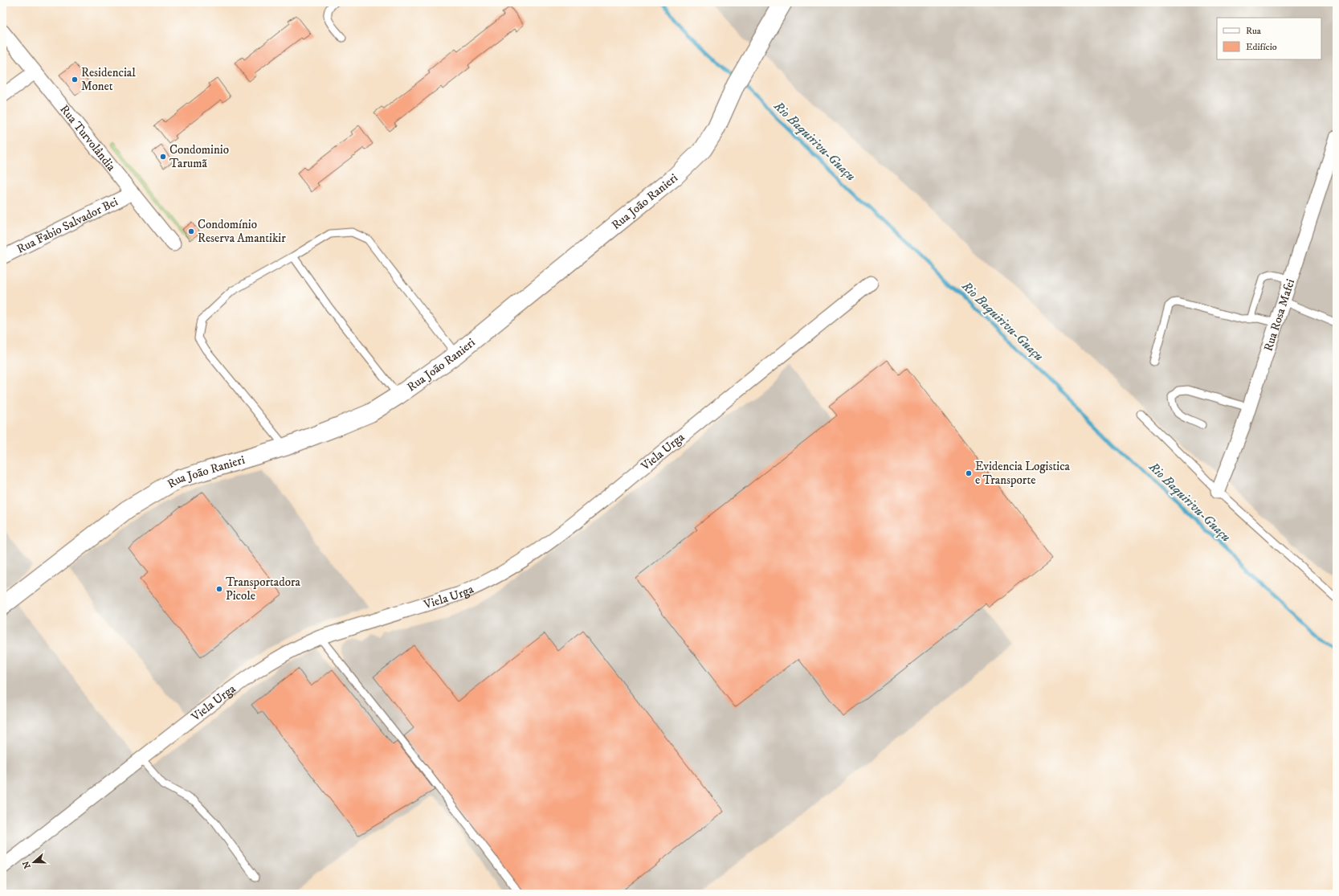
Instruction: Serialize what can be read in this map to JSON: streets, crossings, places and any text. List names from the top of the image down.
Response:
{
  "streets": {
    "street": [
      "Rua Turvolândia",
      "Rua João Ranieri",
      "Rua Fabio Salvador Bei",
      "Rua Rosa Mafei",
      "Viela Urga"
    ]
  },
  "crossings": [
    ["Rua Turvolândia", "Rua Fabio Salvador Bei"]
  ],
  "water": ["Rio Baquirivu-Guaçu"],
  "places": [
    "Residencial Monet",
    "Condominio Tarumã",
    "Condomínio Reserva Amantikir",
    "Evidencia Logistica e Transporte",
    "Transportadora Picole"
  ],
  "legend": ["Rua", "Edifício"],
  "north": "left"
}
